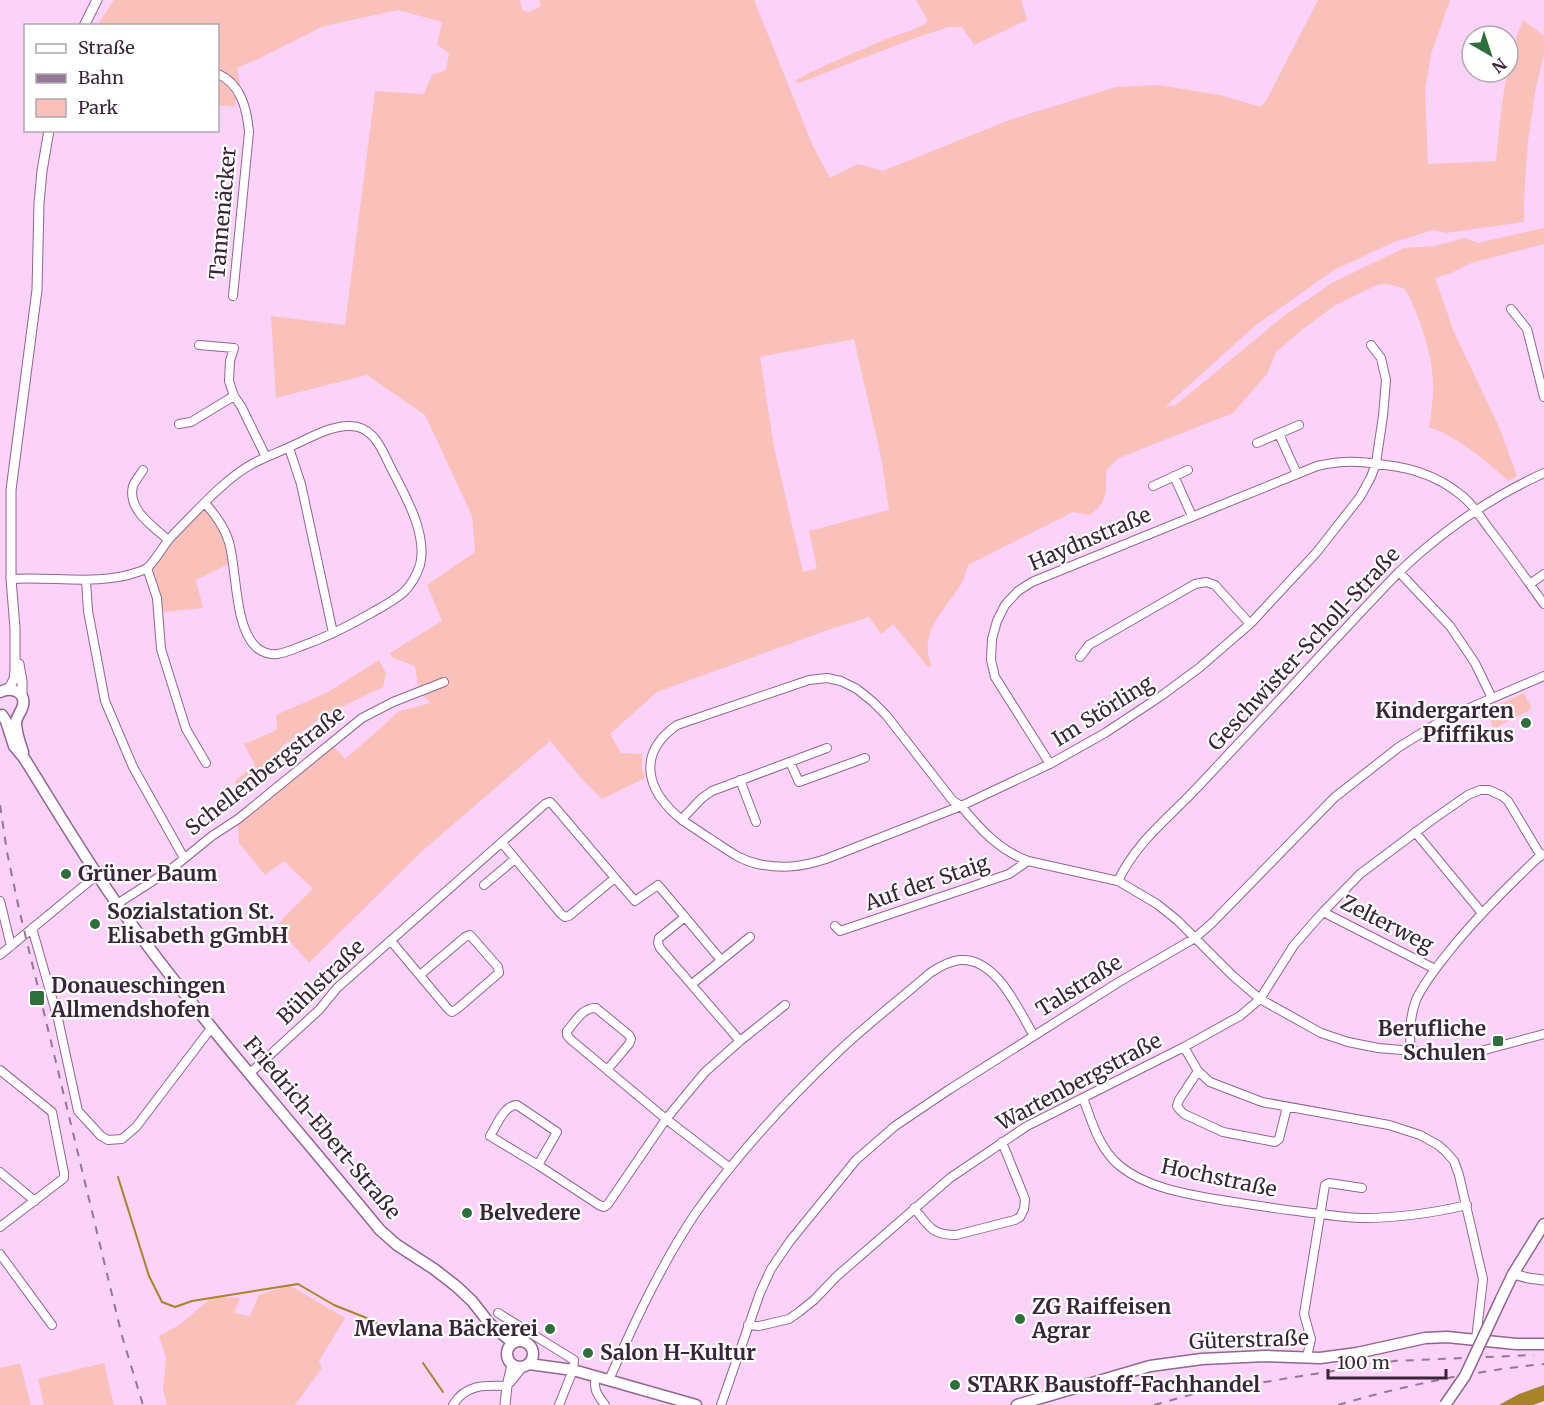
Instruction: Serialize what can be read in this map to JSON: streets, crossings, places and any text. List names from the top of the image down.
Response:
{
  "streets": {
    "main road": ["Friedrich-Ebert-Straße", "Güterstraße"],
    "street": [
      "Tannenäcker",
      "Haydnstraße",
      "Geschwister-Scholl-Straße",
      "Im Störling",
      "Schellenbergstraße",
      "Auf der Staig",
      "Zelterweg",
      "Bühlstraße",
      "Talstraße",
      "Wartenbergstraße",
      "Hochstraße"
    ]
  },
  "crossings": [
    ["Haydnstraße", "Geschwister-Scholl-Straße"],
    ["Haydnstraße", "Im Störling"],
    ["Geschwister-Scholl-Straße", "Im Störling"],
    ["Im Störling", "Auf der Staig"],
    ["Im Störling", "Talstraße"],
    ["Im Störling", "Wartenbergstraße"],
    ["Schellenbergstraße", "Friedrich-Ebert-Straße"],
    ["Zelterweg", "Wartenbergstraße"],
    ["Bühlstraße", "Friedrich-Ebert-Straße"],
    ["Talstraße", "Wartenbergstraße"],
    ["Wartenbergstraße", "Hochstraße"]
  ],
  "places": {
    "other": [
      "Kindergarten Pfiffikus",
      "Grüner Baum",
      "Sozialstation St. Elisabeth gGmbH",
      "Belvedere",
      "ZG Raiffeisen Agrar",
      "Mevlana Bäckerei",
      "Salon H-Kultur",
      "STARK Baustoff-Fachhandel"
    ],
    "transit": ["Donaueschingen Allmendshofen", "Berufliche Schulen"]
  },
  "legend": ["Straße", "Bahn", "Park"],
  "scale_bar": "100 m",
  "north": "bottom right"
}
